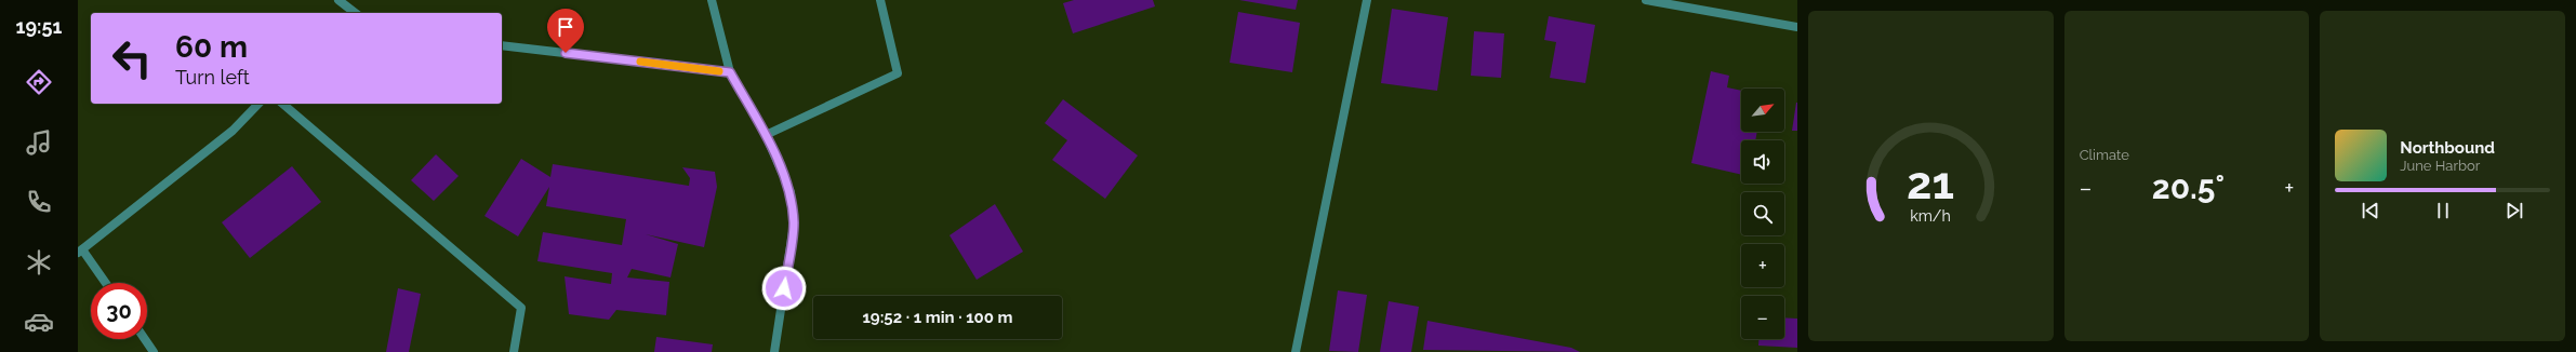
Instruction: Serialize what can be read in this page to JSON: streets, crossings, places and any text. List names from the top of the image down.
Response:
{
  "north": "top right",
  "page": {
    "tabs": "19:51",
    "tile": "Climate",
    "turn": ["60 m", "Turn left"],
    "map_buttons": ["+", "−"],
    "song": ["Northbound", "June Harbor"],
    "heat": ["−", "20.5°", "+"],
    "limit": "30",
    "trip": "19:52 · 1 min · 100 m",
    "gauge": ["21", "km/h"]
  }
}
